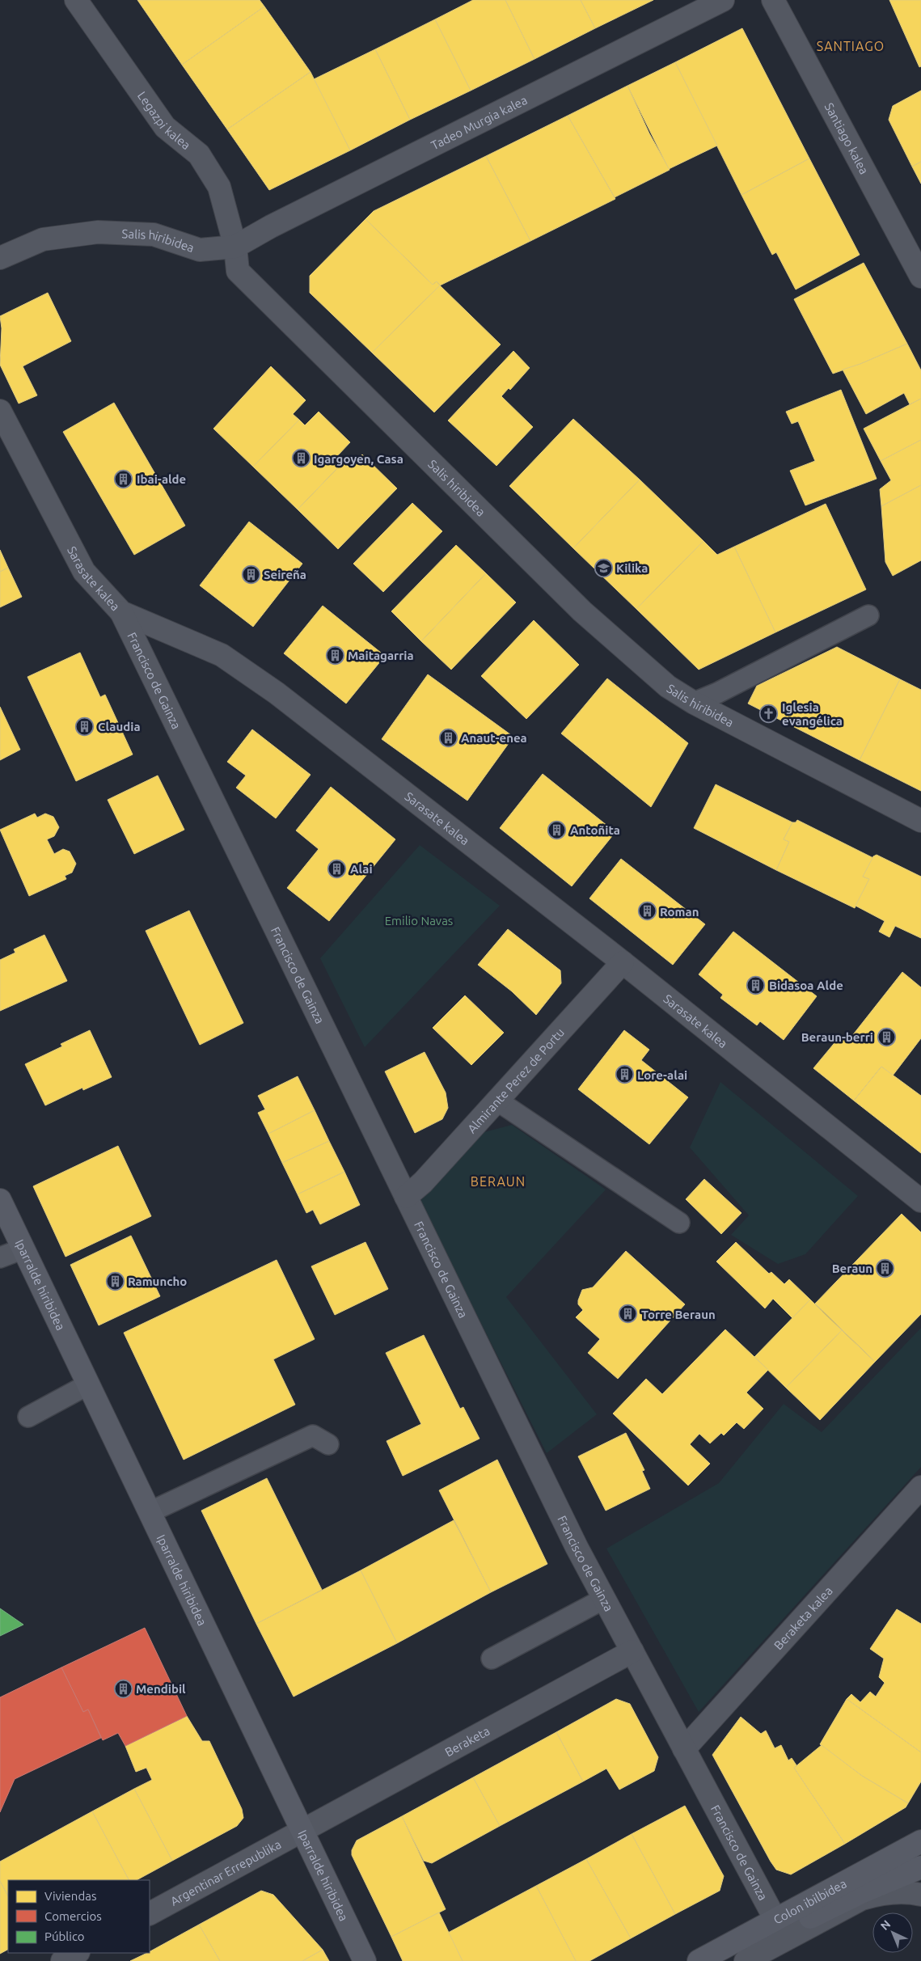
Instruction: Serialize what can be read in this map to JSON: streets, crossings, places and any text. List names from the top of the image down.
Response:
{
  "streets": {
    "main road": ["Iparralde hiribidea", "Colon ibilbidea"],
    "street": [
      "Legazpi kalea",
      "Tadeo Murgia kalea",
      "Santiago kalea",
      "Salis hiribidea",
      "Sarasate kalea",
      "Francisco de Gainza",
      "Almirante Perez de Portu",
      "Beraketa kalea",
      "Beraketa",
      "Argentinar Errepublika"
    ]
  },
  "crossings": [
    ["Legazpi kalea", "Tadeo Murgia kalea"],
    ["Legazpi kalea", "Salis hiribidea"],
    ["Tadeo Murgia kalea", "Salis hiribidea"],
    ["Sarasate kalea", "Francisco de Gainza"],
    ["Sarasate kalea", "Almirante Perez de Portu"],
    ["Francisco de Gainza", "Almirante Perez de Portu"],
    ["Francisco de Gainza", "Beraketa kalea"],
    ["Francisco de Gainza", "Beraketa"],
    ["Francisco de Gainza", "Colon ibilbidea"],
    ["Iparralde hiribidea", "Beraketa"],
    ["Iparralde hiribidea", "Argentinar Errepublika"],
    ["Beraketa", "Argentinar Errepublika"]
  ],
  "districts": ["SANTIAGO", "BERAUN"],
  "parks": ["Emilio Navas"],
  "places": {
    "building": [
      "Igargoyen, Casa",
      "Ibai-alde",
      "Seireña",
      "Maitagarria",
      "Claudia",
      "Anaut-enea",
      "Antoñita",
      "Alai",
      "Roman",
      "Bidasoa Alde",
      "Beraun-berri",
      "Lore-alai",
      "Beraun",
      "Ramuncho",
      "Torre Beraun",
      "Mendibil"
    ],
    "school or university": ["Kilika"],
    "church": ["Iglesia evangélica"]
  },
  "legend": ["Viviendas", "Comercios", "Público"],
  "north": "top left"
}
